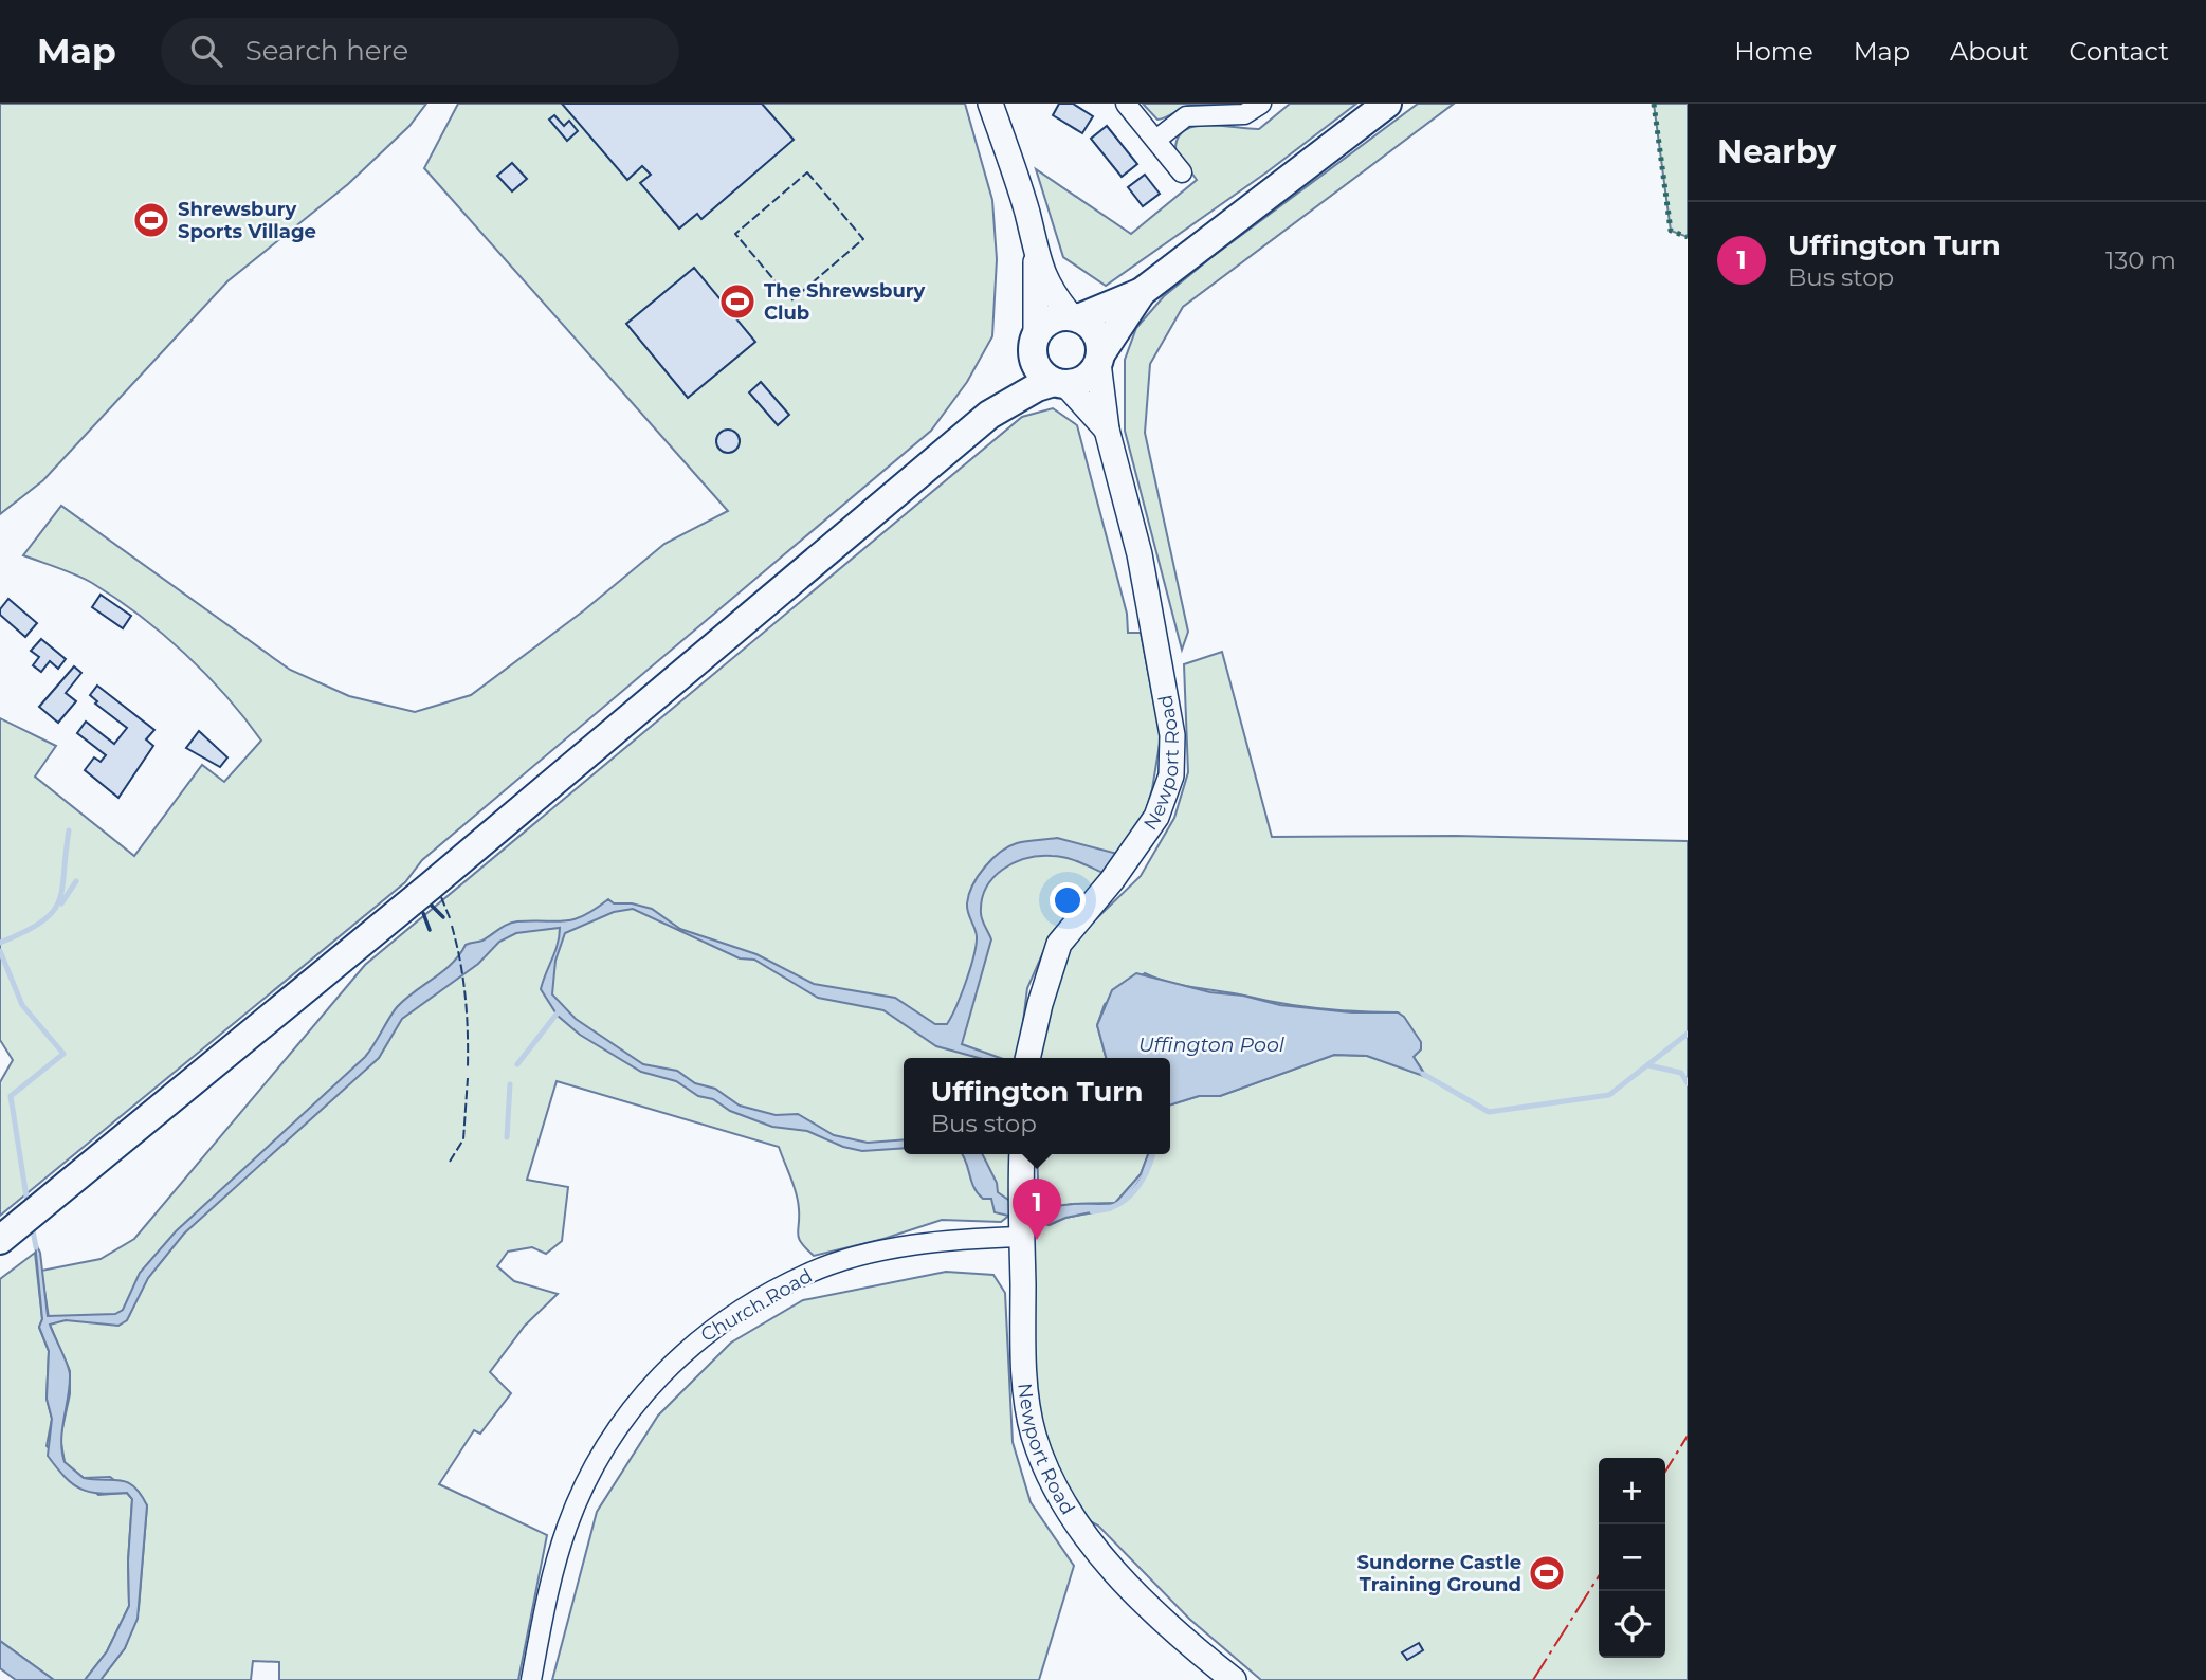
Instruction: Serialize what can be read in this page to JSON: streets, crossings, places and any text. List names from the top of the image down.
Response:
{
  "streets": {
    "main road": ["Newport Road"],
    "street": ["Church Road"]
  },
  "crossings": [
    ["Newport Road", "Church Road"]
  ],
  "water": ["Uffington Pool"],
  "places": {
    "sports": ["Shrewsbury Sports Village", "The Shrewsbury Club", "Sundorne Castle Training Ground"]
  },
  "page": {
    "header": "Map",
    "search": "Search here",
    "nav": [
      "Home",
      "Map",
      "About",
      "Contact"
    ],
    "heading": "Nearby",
    "list": [
      {
        "mark": "1",
        "name": "Uffington Turn",
        "note": "Bus stop",
        "value": "130 m"
      }
    ],
    "popup": ["Uffington Turn", "Bus stop"],
    "pins": "1",
    "map_buttons": ["+", "−"]
  }
}
